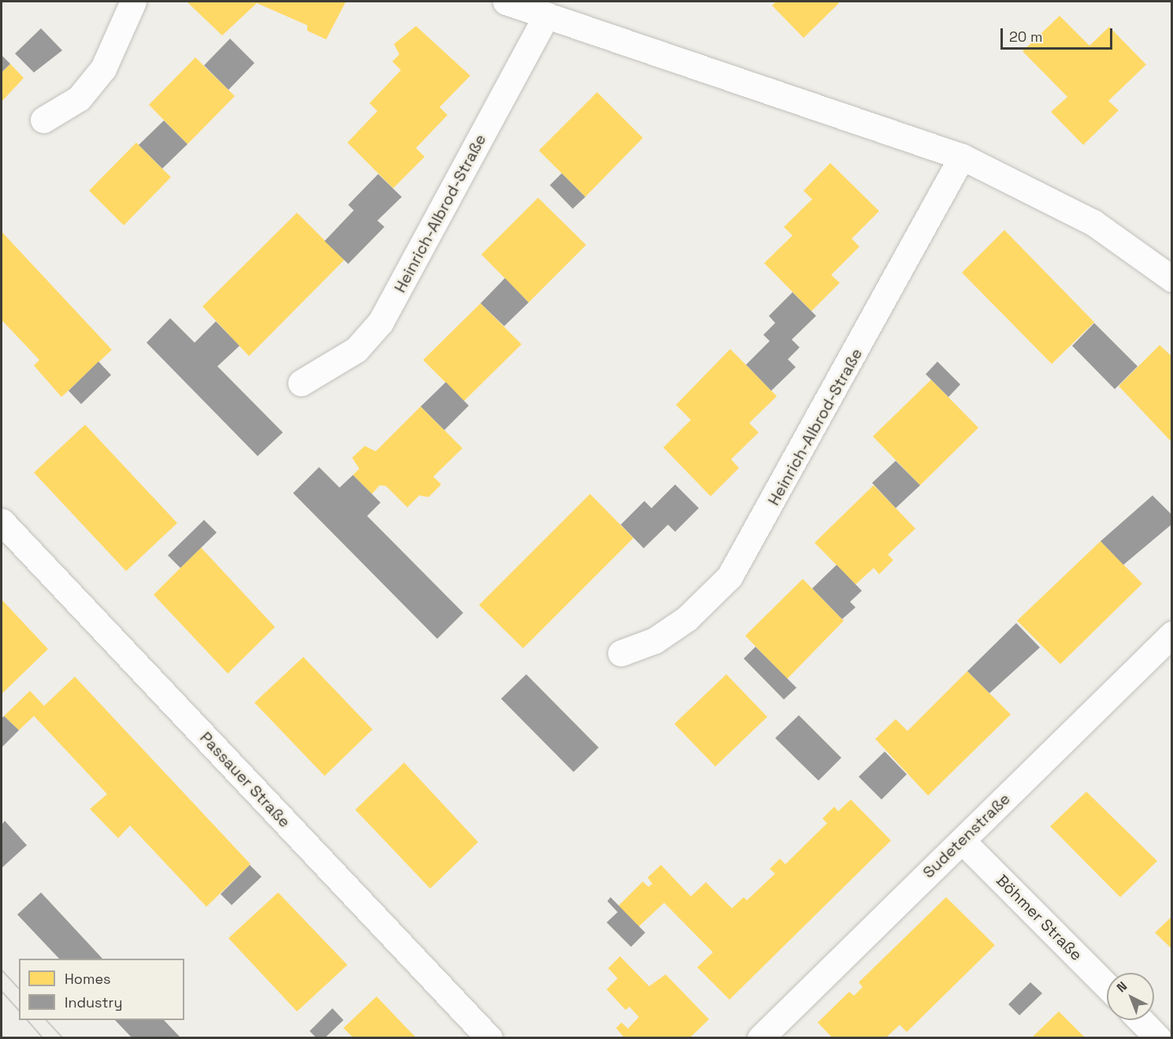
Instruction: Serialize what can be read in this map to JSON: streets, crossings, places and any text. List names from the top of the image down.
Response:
{
  "streets": {
    "street": [
      "Heinrich-Albrod-Straße",
      "Passauer Straße",
      "Sudetenstraße",
      "Böhmer Straße"
    ]
  },
  "crossings": [
    ["Sudetenstraße", "Böhmer Straße"]
  ],
  "legend": ["Homes", "Industry"],
  "scale_bar": "20 m",
  "north": "top left"
}
